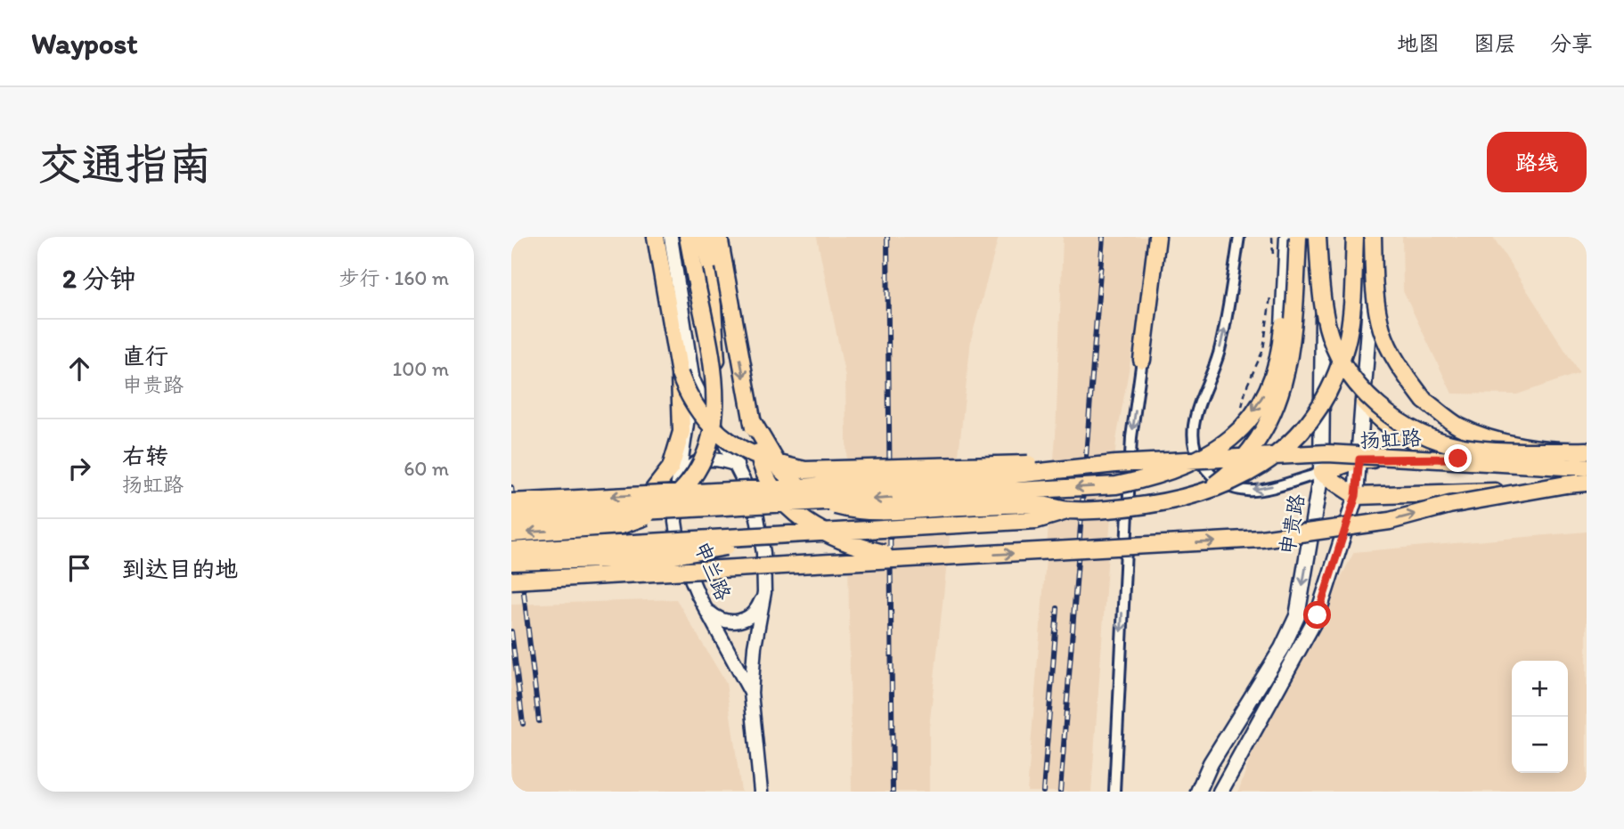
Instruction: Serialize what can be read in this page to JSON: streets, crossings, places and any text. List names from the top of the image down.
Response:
{
  "streets": {
    "main road": ["扬虹路", "申贵路"],
    "street": ["申兰路"]
  },
  "crossings": [
    ["扬虹路", "申贵路"]
  ],
  "page": {
    "header": "Waypost",
    "nav": ["地图", "图层", "分享"],
    "buttons": "路线",
    "title": "交通指南",
    "heading": ["2 分钟", "步行 · 160 m"],
    "list": [
      ["直行", "申贵路", "100 m"],
      ["右转", "扬虹路", "60 m"],
      "到达目的地"
    ],
    "map_buttons": ["+", "−"]
  }
}
